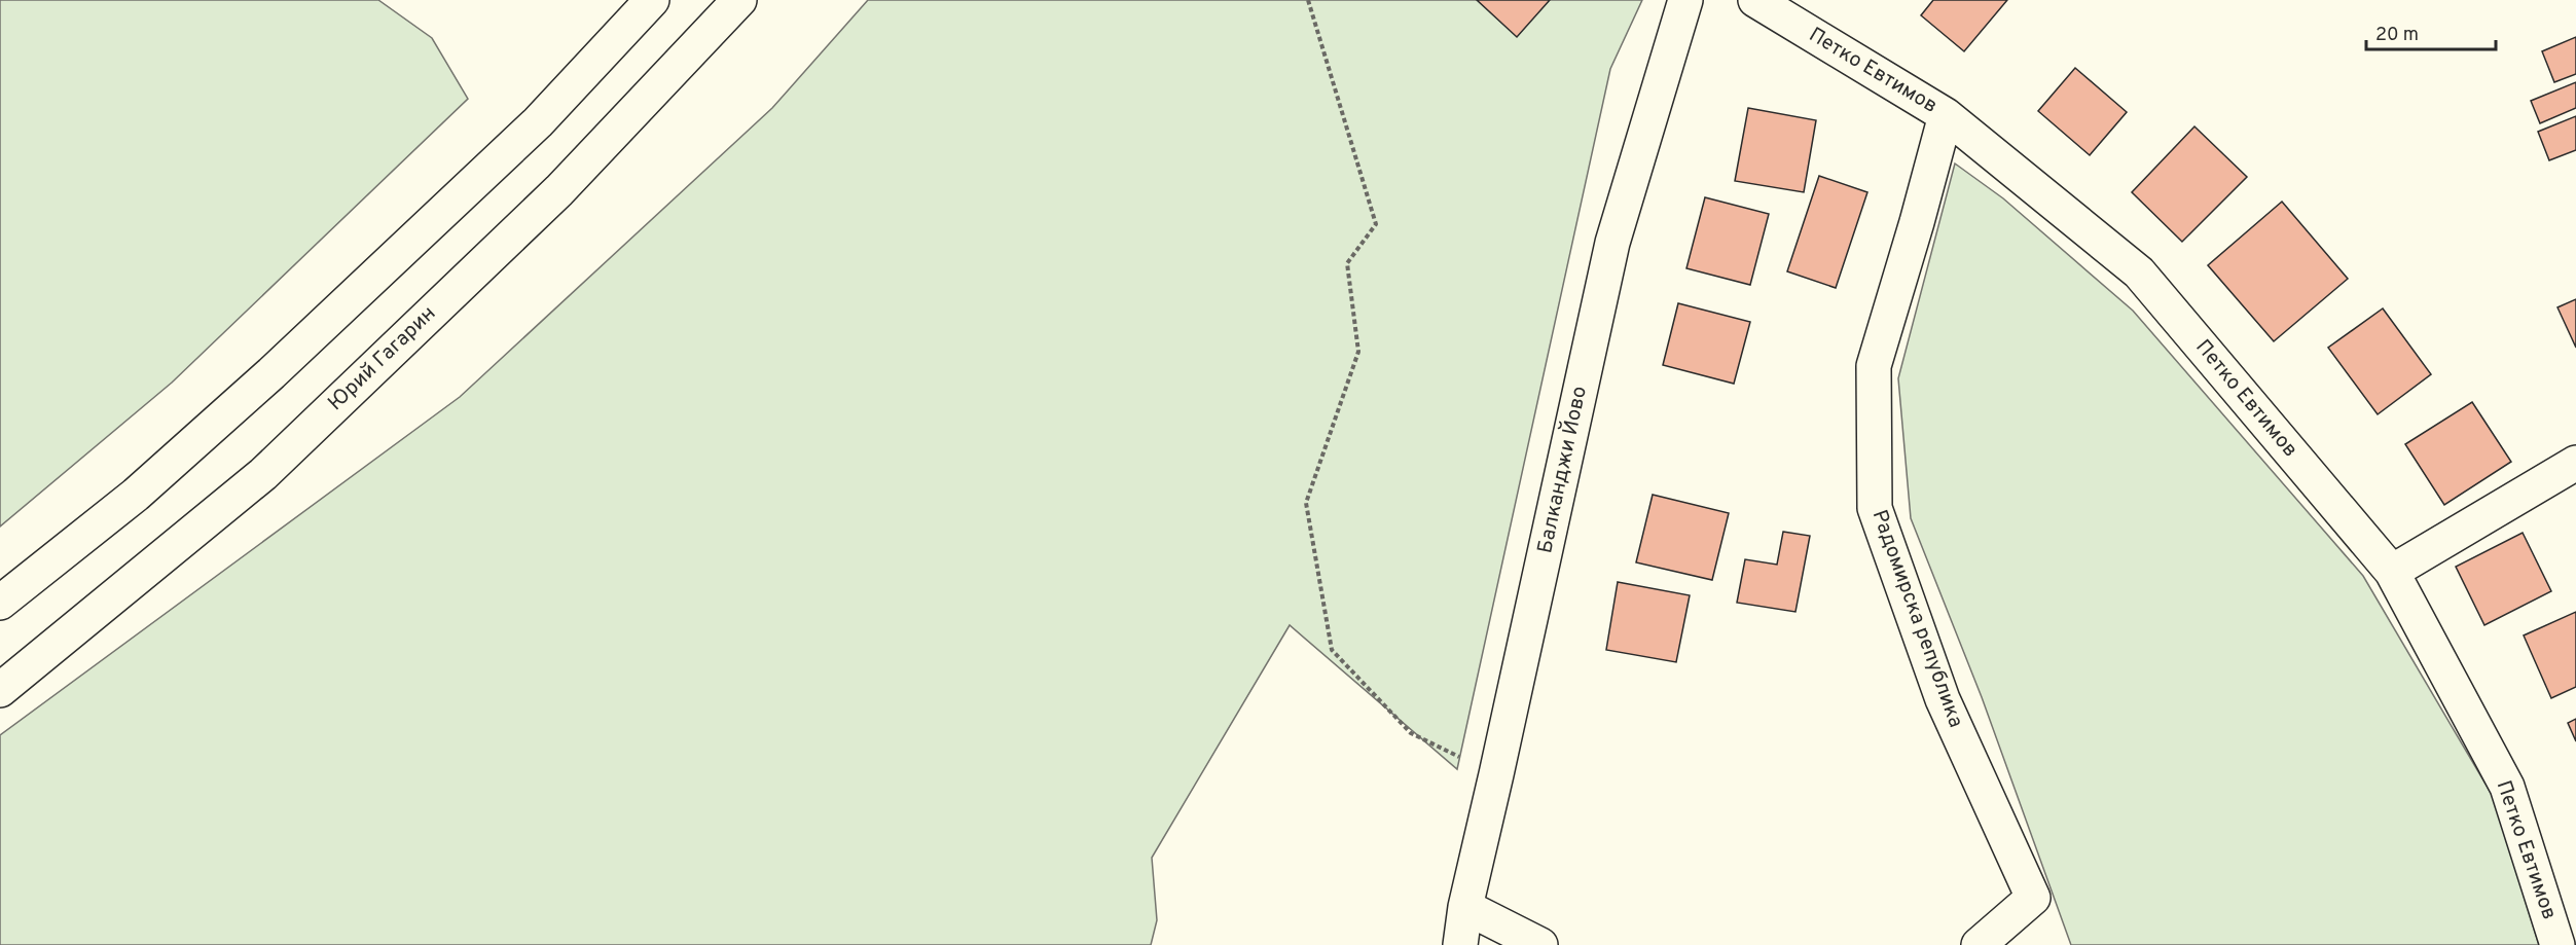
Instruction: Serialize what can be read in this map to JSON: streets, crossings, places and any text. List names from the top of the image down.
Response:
{
  "streets": {
    "street": [
      "Петко Евтимов",
      "Юрий Гагарин",
      "Балканджи Йово",
      "Радомирска република"
    ]
  },
  "crossings": [
    ["Петко Евтимов", "Радомирска република"]
  ],
  "scale_bar": "20 m"
}
